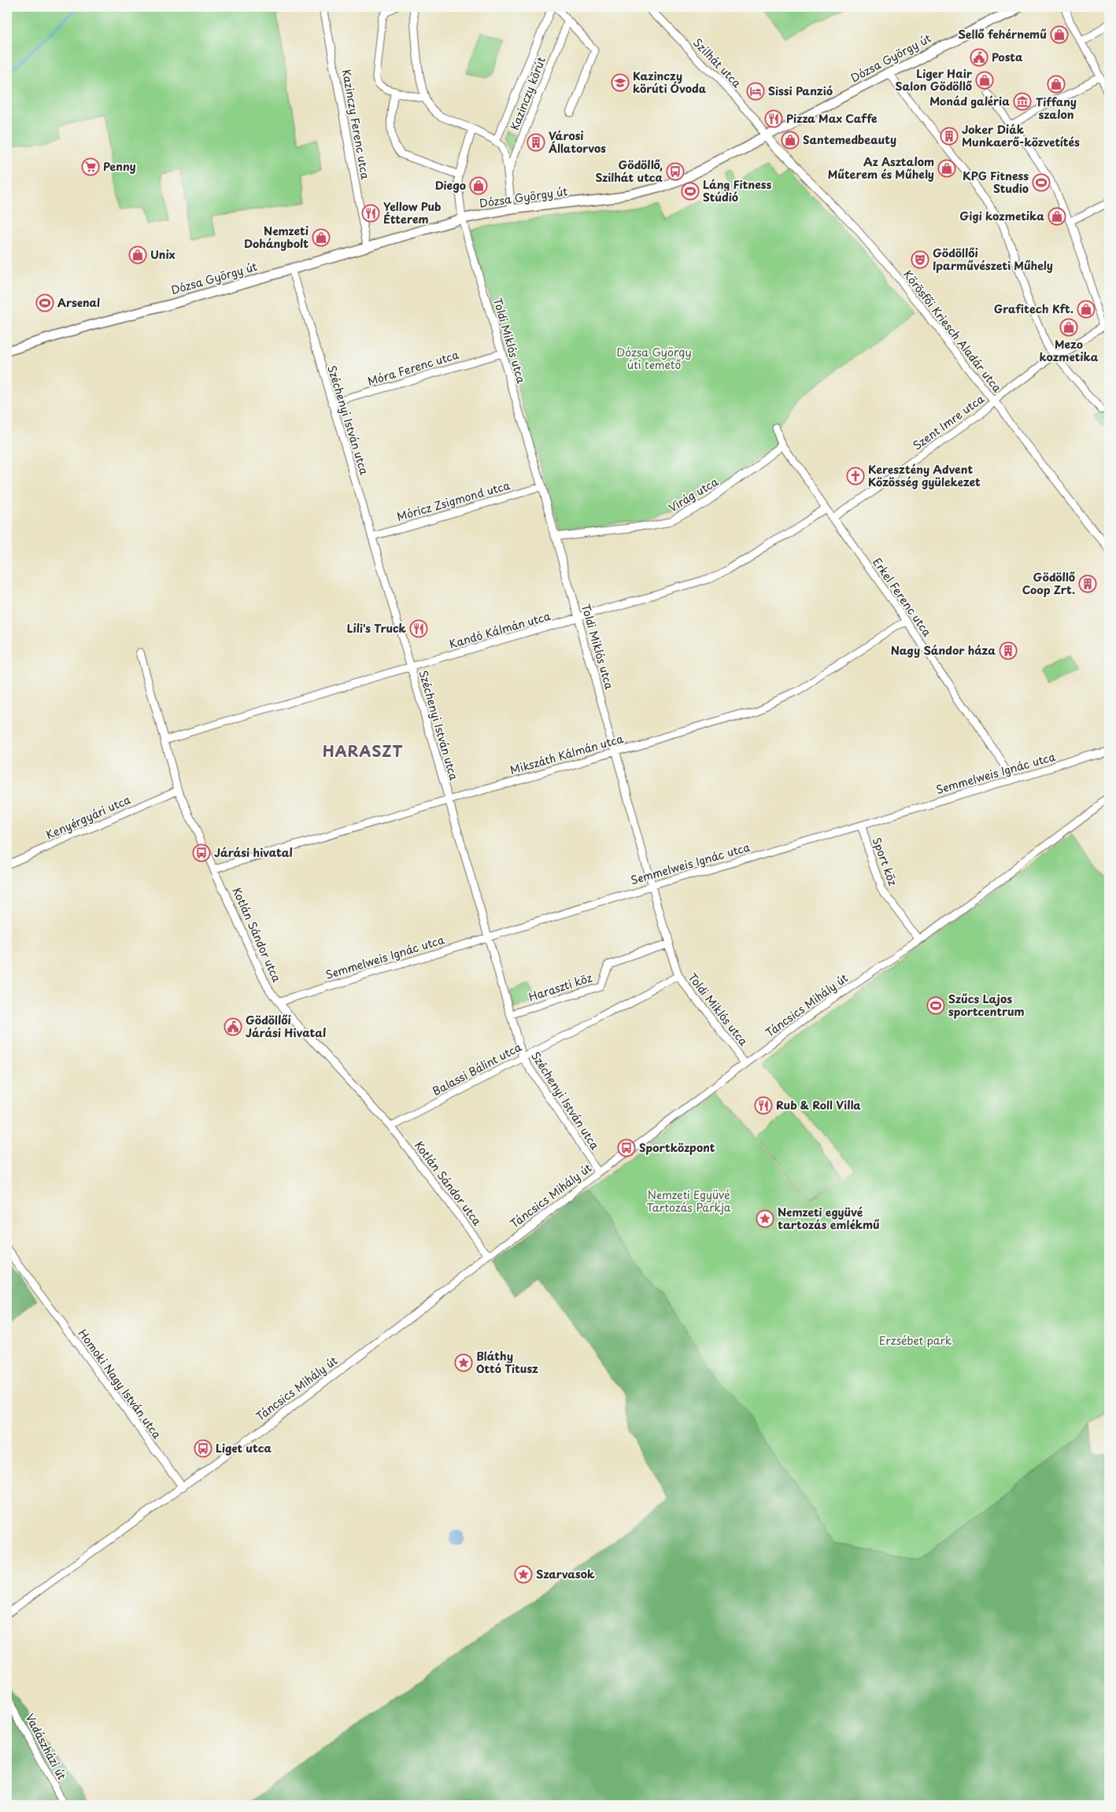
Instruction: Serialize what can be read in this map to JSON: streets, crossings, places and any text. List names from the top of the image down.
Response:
{
  "streets": {
    "main road": ["Dózsa György út"],
    "street": [
      "Szilhát utca",
      "Kazinczy körút",
      "Kazinczy Ferenc utca",
      "Körösfői Kriesch Aladár utca",
      "Toldi Miklós utca",
      "Móra Ferenc utca",
      "Széchenyi István utca",
      "Szent Imre utca",
      "Virág utca",
      "Móricz Zsigmond utca",
      "Erkel Ferenc utca",
      "Kandó Kálmán utca",
      "Mikszáth Kálmán utca",
      "Semmelweis Ignác utca",
      "Kenyérgyári utca",
      "Sport köz",
      "Kotlán Sándor utca",
      "Haraszti köz",
      "Táncsics Mihály út",
      "Balassi Bálint utca",
      "Homoki Nagy István utca",
      "Vadászházi út"
    ]
  },
  "crossings": [
    ["Dózsa György út", "Szilhát utca"],
    ["Dózsa György út", "Kazinczy körút"],
    ["Dózsa György út", "Kazinczy Ferenc utca"],
    ["Dózsa György út", "Körösfői Kriesch Aladár utca"],
    ["Dózsa György út", "Toldi Miklós utca"],
    ["Dózsa György út", "Széchenyi István utca"],
    ["Szilhát utca", "Körösfői Kriesch Aladár utca"],
    ["Körösfői Kriesch Aladár utca", "Szent Imre utca"],
    ["Toldi Miklós utca", "Móra Ferenc utca"],
    ["Toldi Miklós utca", "Virág utca"],
    ["Toldi Miklós utca", "Móricz Zsigmond utca"],
    ["Toldi Miklós utca", "Kandó Kálmán utca"],
    ["Toldi Miklós utca", "Mikszáth Kálmán utca"],
    ["Toldi Miklós utca", "Semmelweis Ignác utca"],
    ["Toldi Miklós utca", "Haraszti köz"],
    ["Toldi Miklós utca", "Táncsics Mihály út"],
    ["Toldi Miklós utca", "Balassi Bálint utca"],
    ["Móra Ferenc utca", "Széchenyi István utca"],
    ["Széchenyi István utca", "Móricz Zsigmond utca"],
    ["Széchenyi István utca", "Kandó Kálmán utca"],
    ["Széchenyi István utca", "Mikszáth Kálmán utca"],
    ["Széchenyi István utca", "Semmelweis Ignác utca"],
    ["Széchenyi István utca", "Haraszti köz"],
    ["Széchenyi István utca", "Táncsics Mihály út"],
    ["Széchenyi István utca", "Balassi Bálint utca"],
    ["Szent Imre utca", "Erkel Ferenc utca"],
    ["Virág utca", "Erkel Ferenc utca"],
    ["Erkel Ferenc utca", "Kandó Kálmán utca"],
    ["Erkel Ferenc utca", "Mikszáth Kálmán utca"],
    ["Erkel Ferenc utca", "Semmelweis Ignác utca"],
    ["Kandó Kálmán utca", "Kotlán Sándor utca"],
    ["Mikszáth Kálmán utca", "Kotlán Sándor utca"],
    ["Semmelweis Ignác utca", "Sport köz"],
    ["Semmelweis Ignác utca", "Kotlán Sándor utca"],
    ["Kenyérgyári utca", "Kotlán Sándor utca"],
    ["Sport köz", "Táncsics Mihály út"],
    ["Kotlán Sándor utca", "Táncsics Mihály út"],
    ["Kotlán Sándor utca", "Balassi Bálint utca"],
    ["Táncsics Mihály út", "Homoki Nagy István utca"]
  ],
  "districts": ["HARASZT"],
  "parks": ["Dózsa György úti temető", "Nemzeti Együvé Tartozás Parkja", "Erzsébet park"],
  "places": {
    "shop": [
      "Sellő fehérnemű",
      "Liger Hair Salon Gödöllő",
      "Tiffany szalon",
      "Santemedbeauty",
      "Az Asztalom Műterem és Műhely",
      "Diego",
      "Gigi kozmetika",
      "Nemzeti Dohánybolt",
      "Unix",
      "Grafitech Kft.",
      "Mezo kozmetika"
    ],
    "public building": ["Posta", "Gödöllői Járási Hivatal"],
    "school or university": ["Kazinczy körúti Óvoda"],
    "hotel": ["Sissi Panzió"],
    "museum": ["Monád galéria"],
    "restaurant": [
      "Pizza Max Caffe",
      "Yellow Pub Étterem",
      "Lili's Truck",
      "Rub & Roll Villa"
    ],
    "building": [
      "Joker Diák Munkaerő-közvetítés",
      "Városi Állatorvos",
      "Gödöllő Coop Zrt.",
      "Nagy Sándor háza"
    ],
    "supermarket": ["Penny"],
    "bus stop": [
      "Gödöllő, Szilhát utca",
      "Járási hivatal",
      "Sportközpont",
      "Liget utca"
    ],
    "sports": [
      "KPG Fitness Studio",
      "Láng Fitness Stúdió",
      "Arsenal",
      "Szűcs Lajos sportcentrum"
    ],
    "theatre": ["Gödöllői Iparművészeti Műhely"],
    "church": ["Keresztény Advent Közösség gyülekezet"],
    "place": ["Nemzeti együvé tartozás emlékmű", "Bláthy Ottó Titusz", "Szarvasok"]
  }
}
